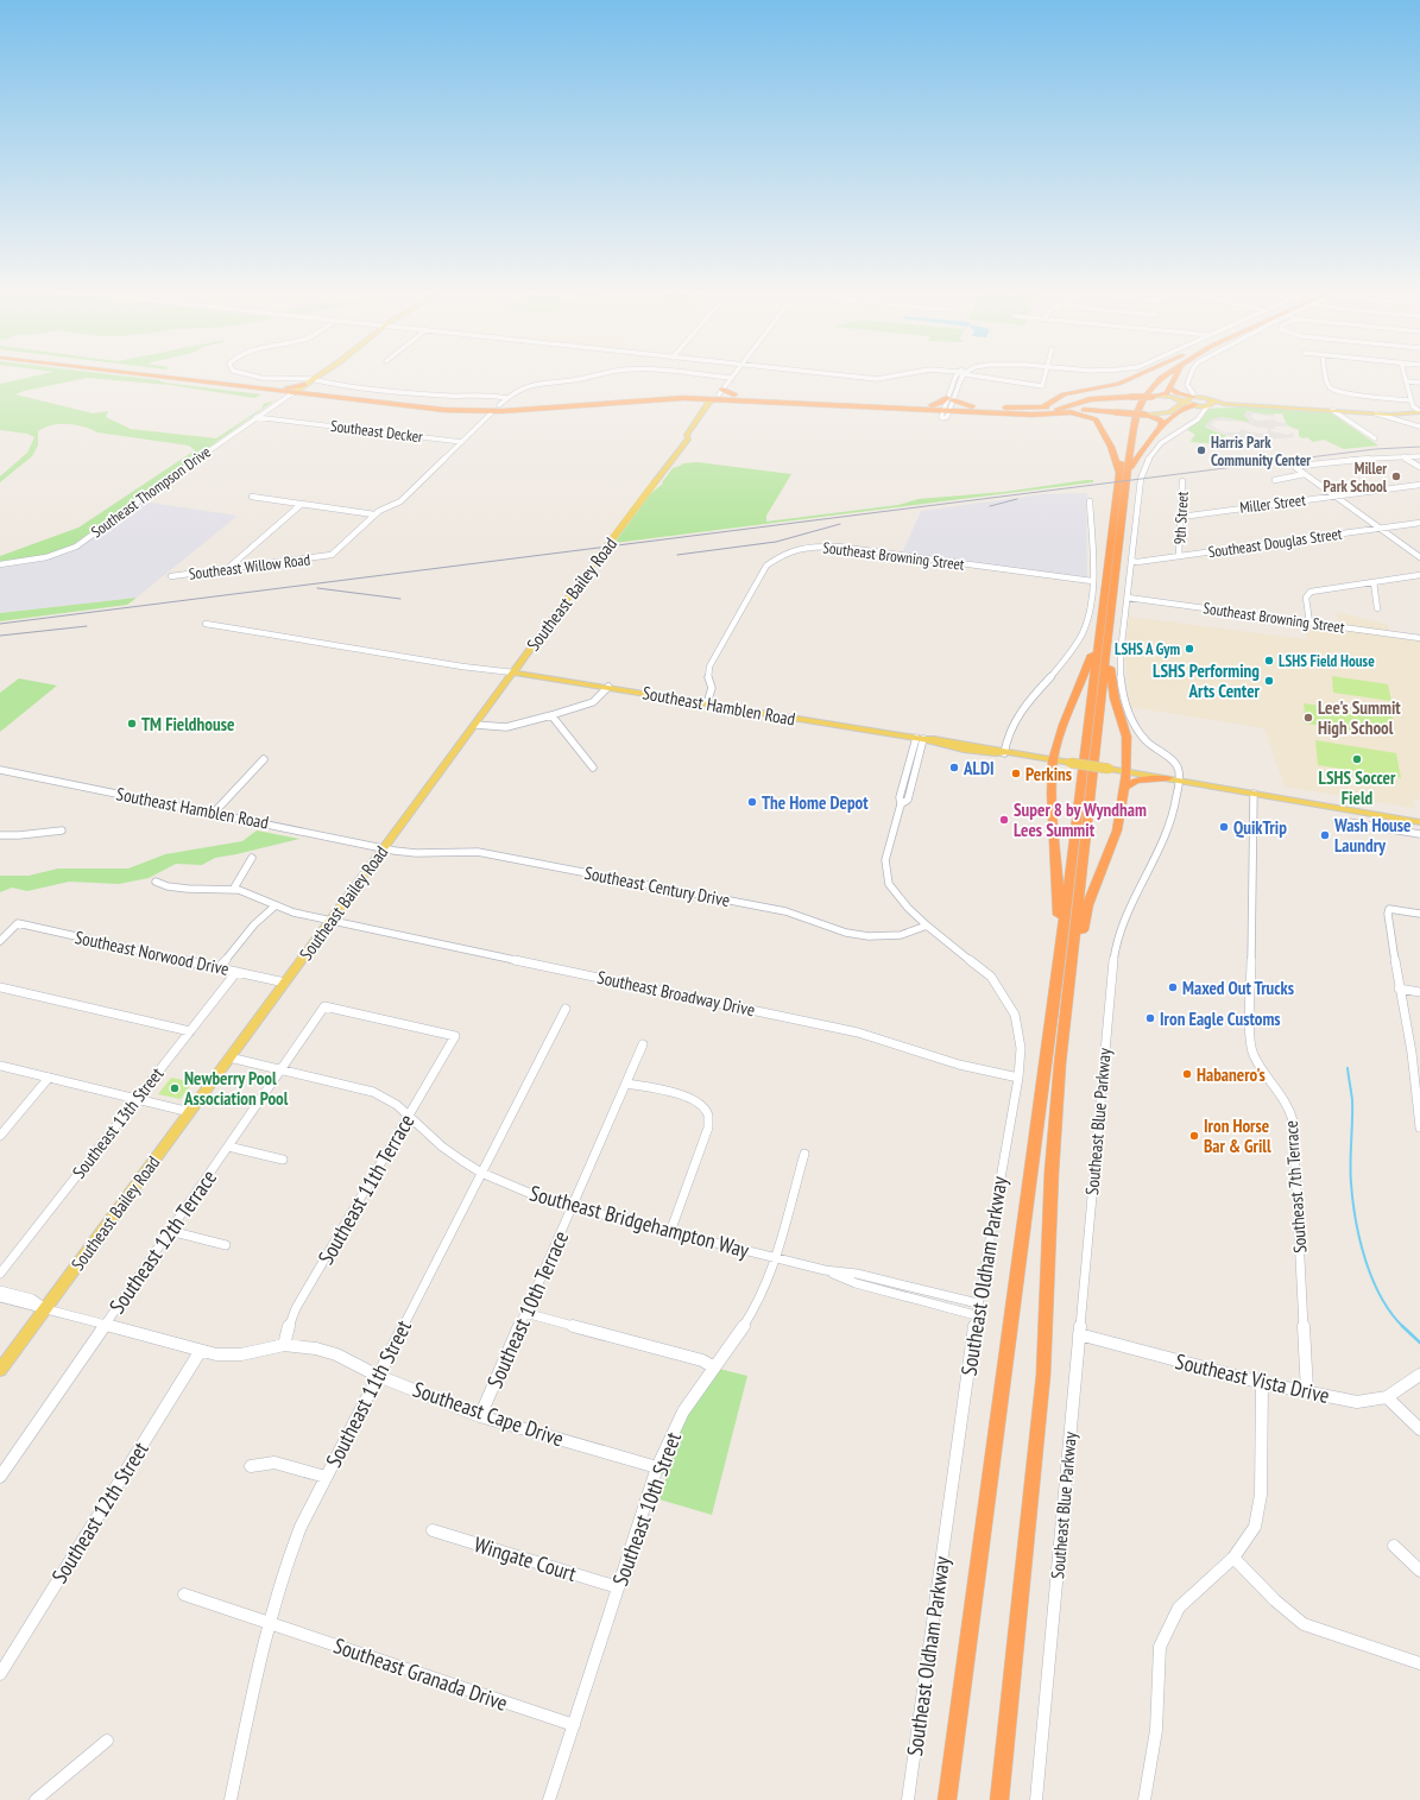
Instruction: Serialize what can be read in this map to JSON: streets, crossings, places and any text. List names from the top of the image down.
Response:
{
  "streets": {
    "main road": ["Southeast Bailey Road", "Southeast Hamblen Road"],
    "street": [
      "Southeast Decker",
      "Southeast Thompson Drive",
      "Miller Street",
      "9th Street",
      "Southeast Douglas Street",
      "Southeast Browning Street",
      "Southeast Willow Road",
      "Southeast Century Drive",
      "Southeast Norwood Drive",
      "Southeast Broadway Drive",
      "Southeast Blue Parkway",
      "Southeast 13th Street",
      "Southeast 7th Terrace",
      "Southeast 11th Terrace",
      "Southeast Bridgehampton Way",
      "Southeast 12th Terrace",
      "Southeast Oldham Parkway",
      "Southeast 10th Terrace",
      "Southeast Vista Drive",
      "Southeast 11th Street",
      "Southeast Cape Drive",
      "Southeast 10th Street",
      "Southeast 12th Street",
      "Wingate Court",
      "Southeast Granada Drive"
    ]
  },
  "crossings": [
    ["Southeast Decker", "Southeast Thompson Drive"],
    ["Miller Street", "9th Street"],
    ["9th Street", "Southeast Douglas Street"],
    ["Southeast Browning Street", "Southeast Hamblen Road"],
    ["Southeast Bailey Road", "Southeast Hamblen Road"],
    ["Southeast Bailey Road", "Southeast Century Drive"],
    ["Southeast Bailey Road", "Southeast Norwood Drive"],
    ["Southeast Bailey Road", "Southeast Broadway Drive"],
    ["Southeast Bailey Road", "Southeast Bridgehampton Way"],
    ["Southeast Bailey Road", "Southeast Cape Drive"],
    ["Southeast Hamblen Road", "Southeast Century Drive"],
    ["Southeast Hamblen Road", "Southeast Blue Parkway"],
    ["Southeast Hamblen Road", "Southeast 7th Terrace"],
    ["Southeast Hamblen Road", "Southeast Oldham Parkway"],
    ["Southeast Century Drive", "Southeast Oldham Parkway"],
    ["Southeast Norwood Drive", "Southeast 13th Street"],
    ["Southeast Broadway Drive", "Southeast Oldham Parkway"],
    ["Southeast Blue Parkway", "Southeast Vista Drive"],
    ["Southeast 7th Terrace", "Southeast Vista Drive"],
    ["Southeast 11th Terrace", "Southeast Bridgehampton Way"],
    ["Southeast 11th Terrace", "Southeast 12th Terrace"],
    ["Southeast 11th Terrace", "Southeast Cape Drive"],
    ["Southeast Bridgehampton Way", "Southeast 12th Terrace"],
    ["Southeast Bridgehampton Way", "Southeast Oldham Parkway"],
    ["Southeast Bridgehampton Way", "Southeast 10th Terrace"],
    ["Southeast Bridgehampton Way", "Southeast 11th Street"],
    ["Southeast Bridgehampton Way", "Southeast 10th Street"],
    ["Southeast 12th Terrace", "Southeast Cape Drive"],
    ["Southeast 10th Terrace", "Southeast Cape Drive"],
    ["Southeast 11th Street", "Southeast Cape Drive"],
    ["Southeast 11th Street", "Southeast Granada Drive"],
    ["Southeast Cape Drive", "Southeast 10th Street"],
    ["Southeast Cape Drive", "Southeast 12th Street"],
    ["Southeast 10th Street", "Wingate Court"],
    ["Southeast 10th Street", "Southeast Granada Drive"]
  ],
  "places": [
    "Harris Park Community Center",
    "Miller Park School",
    "LSHS A Gym",
    "LSHS Field House",
    "LSHS Performing Arts Center",
    "Lee's Summit High School",
    "TM Fieldhouse",
    "LSHS Soccer Field",
    "ALDI",
    "Perkins",
    "The Home Depot",
    "Super 8 by Wyndham Lees Summit",
    "QuikTrip",
    "Wash House Laundry",
    "Maxed Out Trucks",
    "Iron Eagle Customs",
    "Habanero's",
    "Newberry Pool Association Pool",
    "Iron Horse Bar & Grill"
  ]
}
